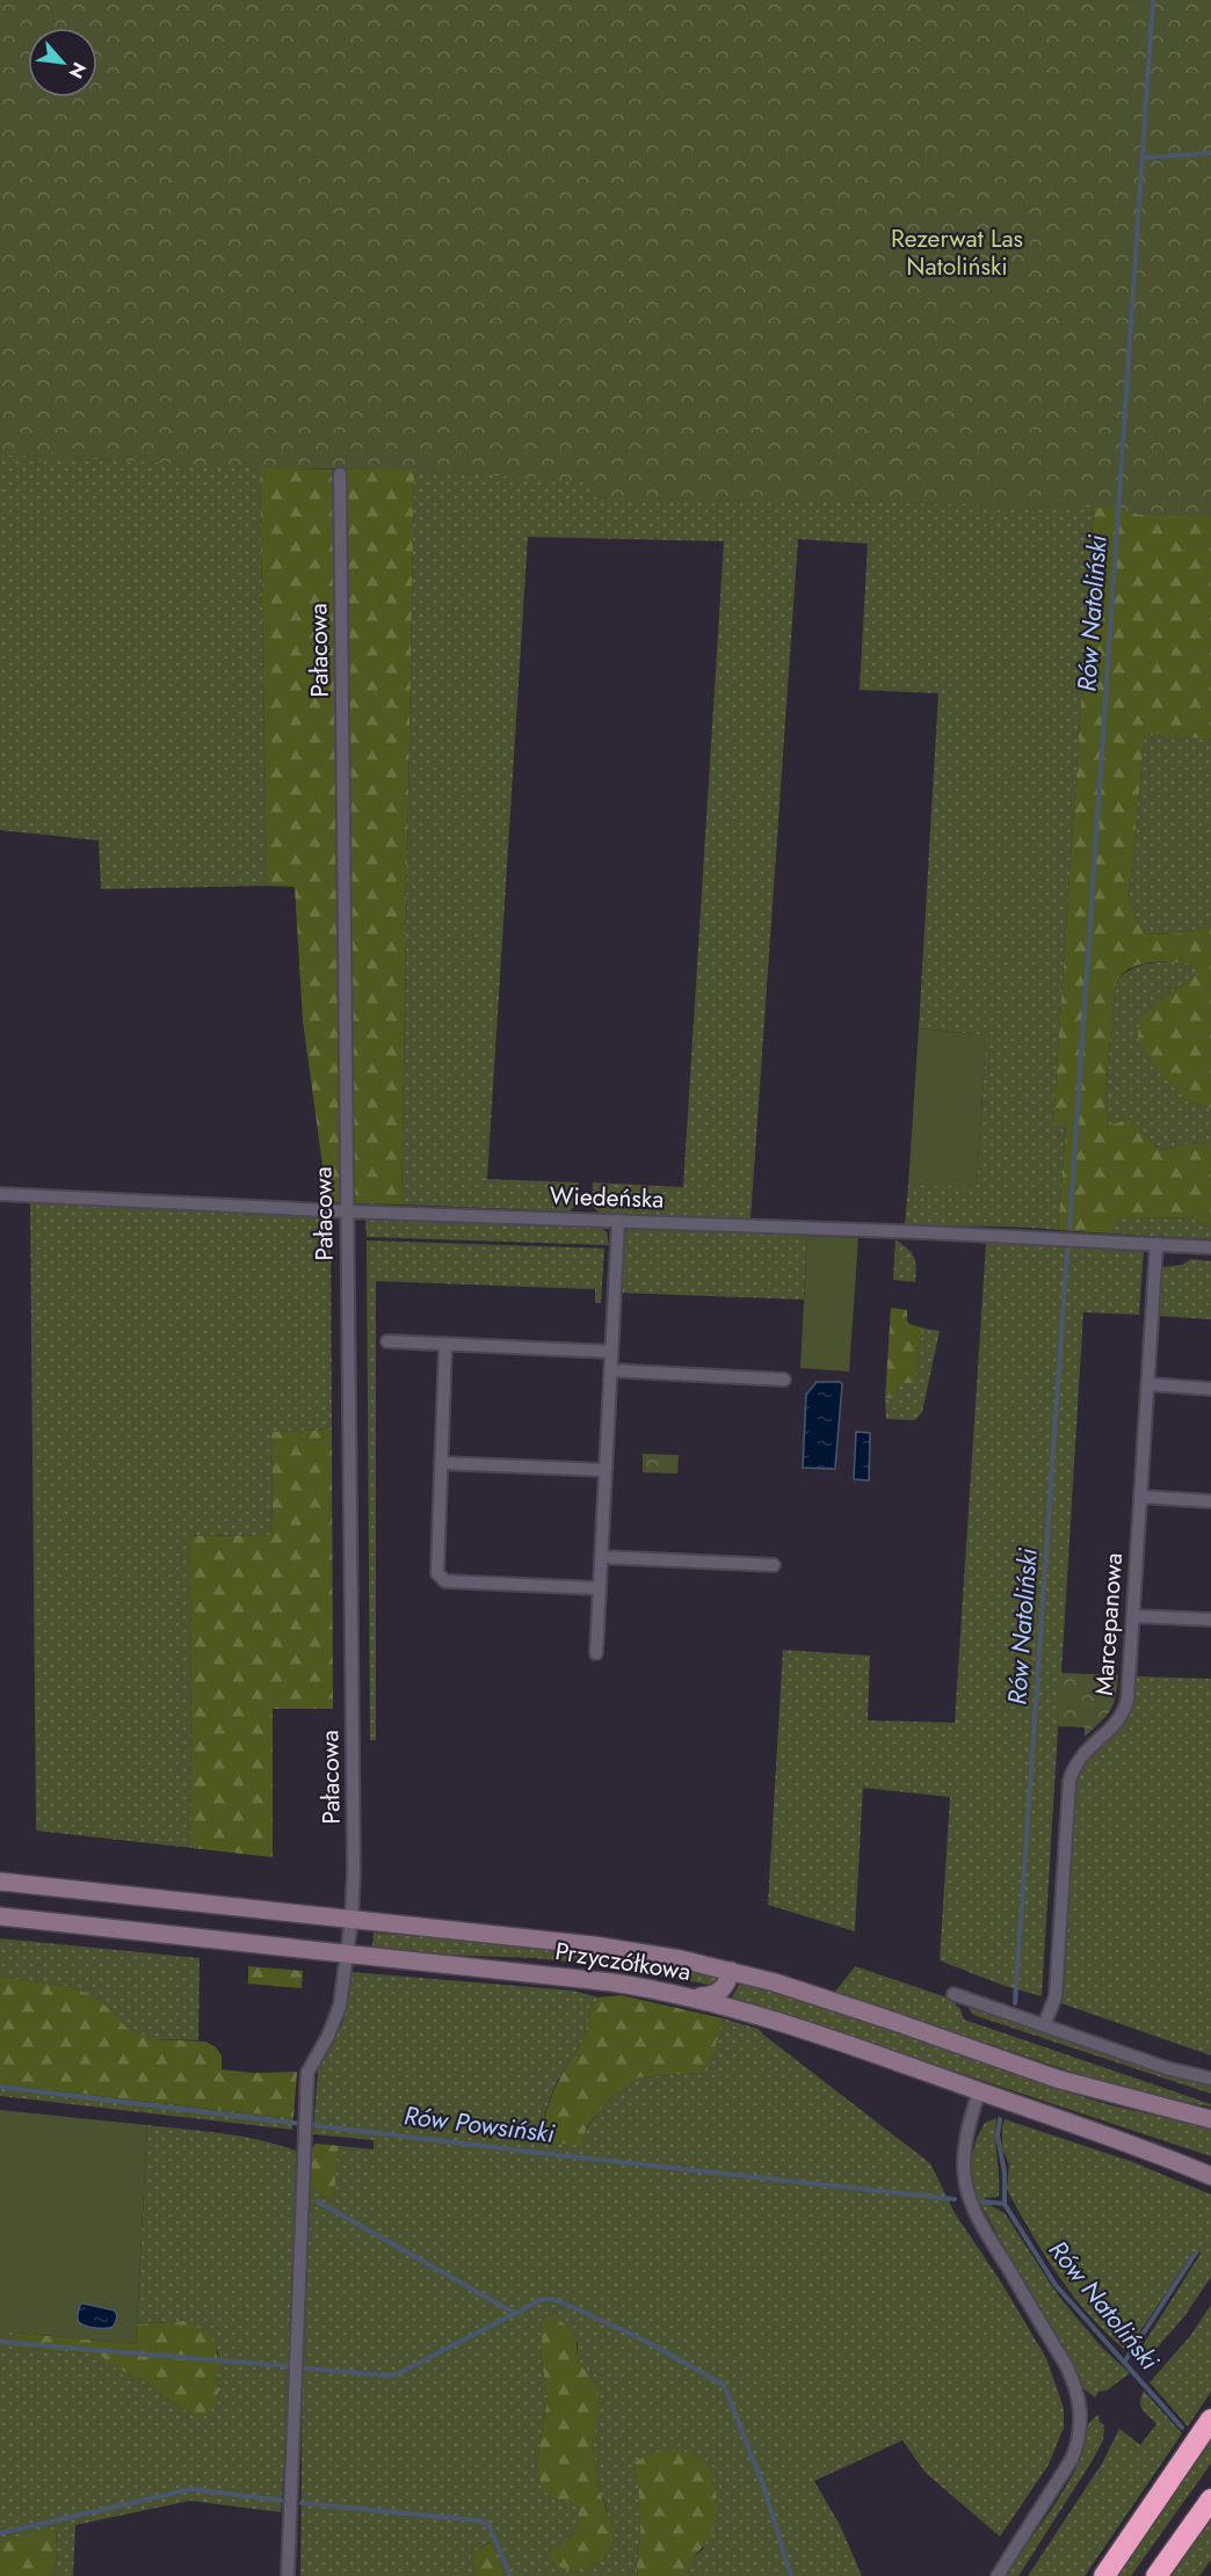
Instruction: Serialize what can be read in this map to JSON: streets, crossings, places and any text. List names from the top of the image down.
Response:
{
  "streets": {
    "main road": ["Przyczółkowa"],
    "street": ["Pałacowa", "Wiedeńska", "Marcepanowa"]
  },
  "crossings": [
    ["Pałacowa", "Wiedeńska"],
    ["Pałacowa", "Przyczółkowa"],
    ["Wiedeńska", "Marcepanowa"]
  ],
  "water": ["Rów Natoliński", "Rów Powsiński"],
  "parks": ["Rezerwat Las Natoliński"],
  "north": "bottom right"
}
